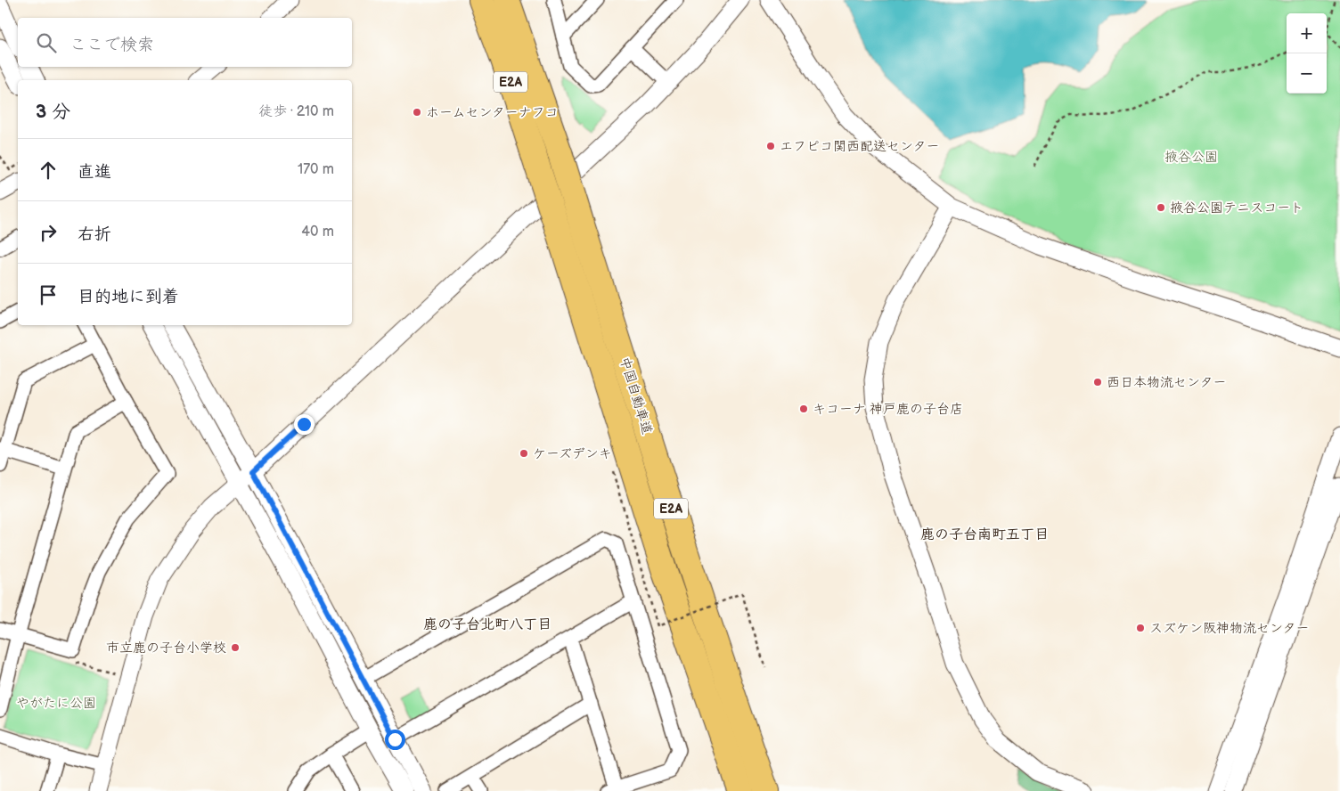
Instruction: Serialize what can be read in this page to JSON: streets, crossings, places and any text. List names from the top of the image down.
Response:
{
  "streets": {
    "highway": ["E2A", "中国自動車道"]
  },
  "districts": ["鹿の子台南町五丁目", "鹿の子台北町八丁目"],
  "parks": ["掖谷公園", "やがたに公園"],
  "places": [
    "ホームセンターナフコ",
    "エフピコ関西配送センター",
    "掖谷公園テニスコート",
    "西日本物流センター",
    "キコーナ 神戸鹿の子台店",
    "ケーズデンキ",
    "スズケン阪神物流センター",
    "市立鹿の子台小学校"
  ],
  "page": {
    "map_buttons": ["+", "−"],
    "search": "ここで検索",
    "heading": ["3 分", "徒歩 · 210 m"],
    "list": [
      ["直進", "170 m"],
      ["右折", "40 m"],
      "目的地に到着"
    ]
  }
}
